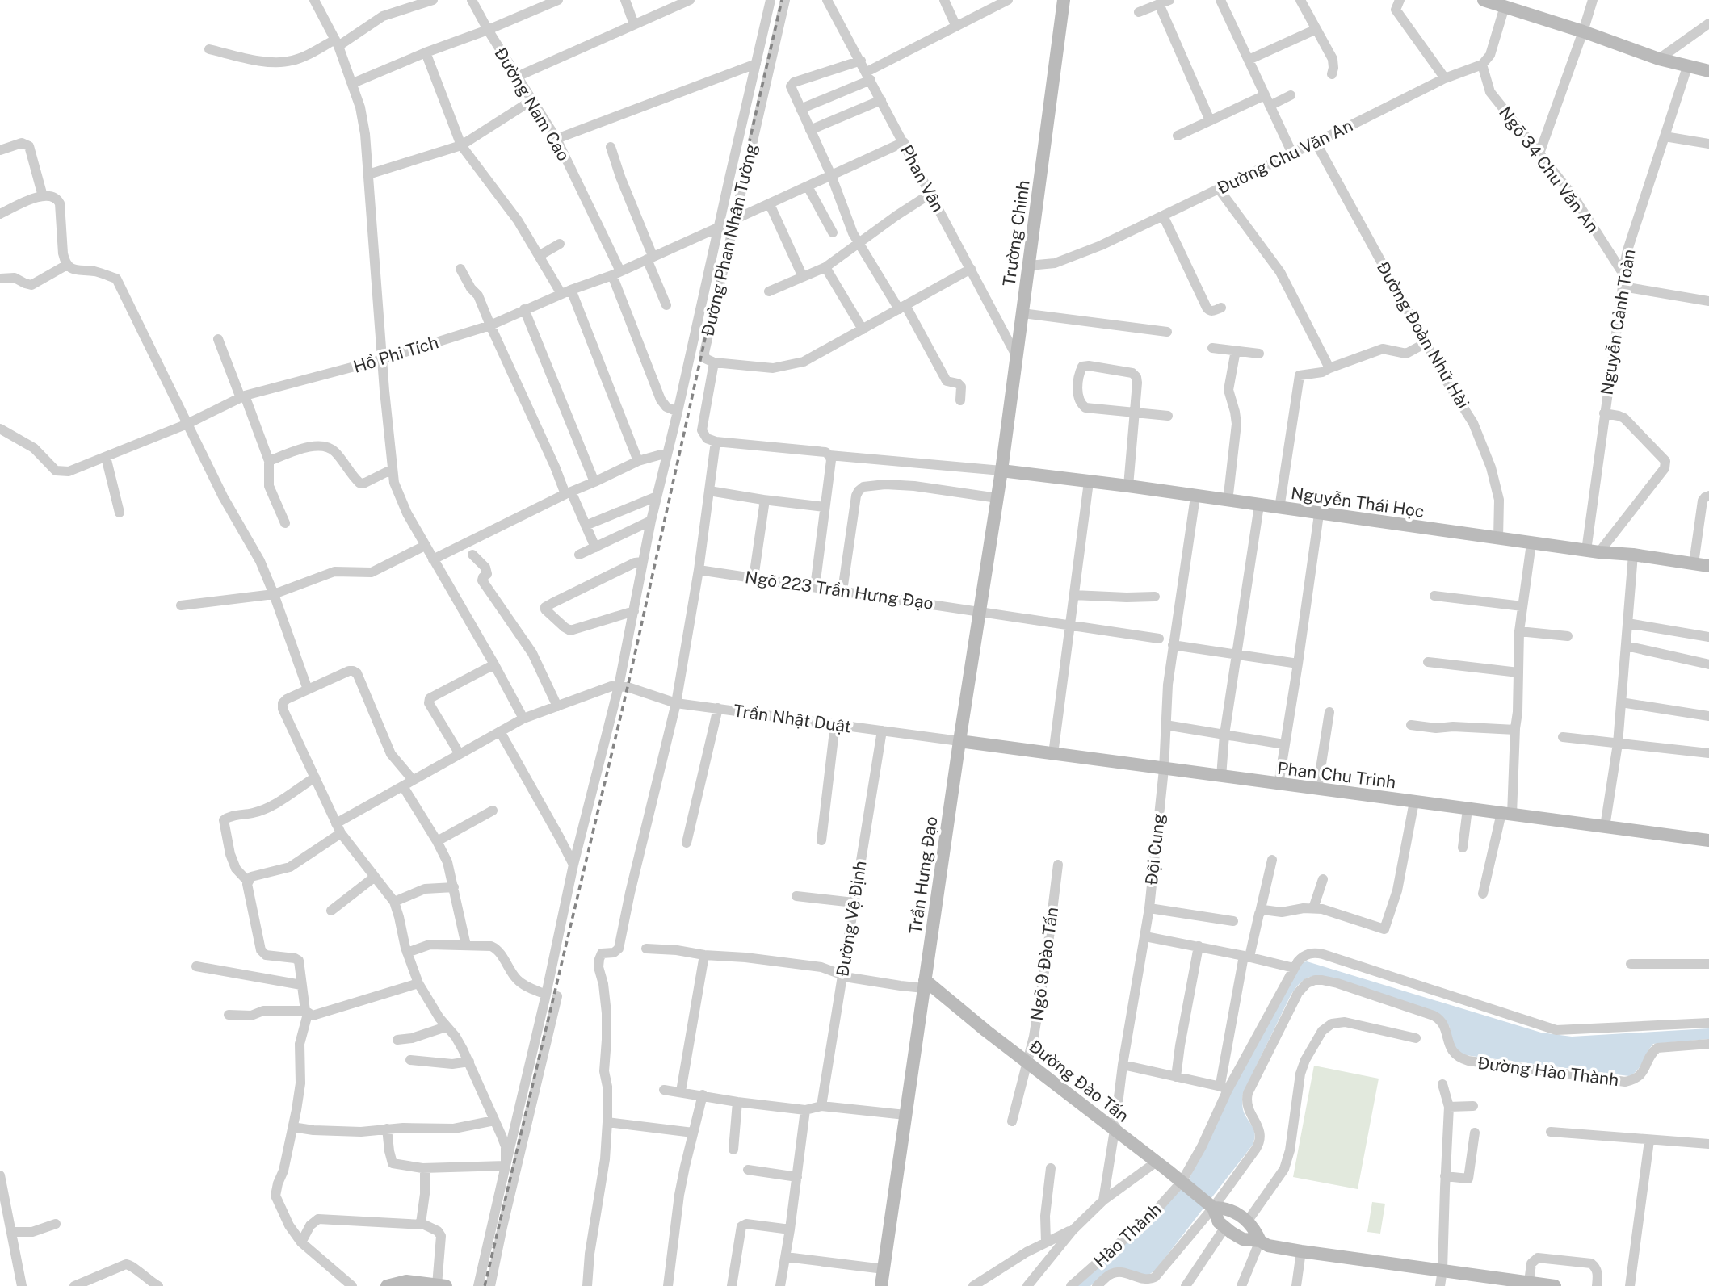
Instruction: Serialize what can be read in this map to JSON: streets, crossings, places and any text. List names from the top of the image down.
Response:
{
  "streets": {
    "main road": [
      "Trường Chinh",
      "Nguyễn Thái Học",
      "Phan Chu Trinh",
      "Trần Hưng Đạo",
      "Đường Đào Tấn"
    ],
    "street": [
      "Đường Nam Cao",
      "Đường Chu Văn An",
      "Ngõ 34 Chu Văn An",
      "Phan Vân",
      "Đường Phan Nhân Tường",
      "Nguyễn Cảnh Toàn",
      "Đường Đoàn Nhữ Hài",
      "Hồ Phi Tích",
      "Ngõ 223 Trần Hưng Đạo",
      "Trần Nhật Duật",
      "Đội Cung",
      "Đường Vệ Định",
      "Ngõ 9 Đào Tấn",
      "Đường Hào Thành",
      "Hào Thành"
    ]
  },
  "crossings": [
    ["Đường Nam Cao", "Hồ Phi Tích"],
    ["Đường Chu Văn An", "Ngõ 34 Chu Văn An"],
    ["Đường Chu Văn An", "Trường Chinh"],
    ["Đường Chu Văn An", "Đường Đoàn Nhữ Hài"],
    ["Ngõ 34 Chu Văn An", "Nguyễn Cảnh Toàn"],
    ["Phan Vân", "Trường Chinh"],
    ["Trường Chinh", "Nguyễn Thái Học"],
    ["Trường Chinh", "Trần Hưng Đạo"],
    ["Nguyễn Cảnh Toàn", "Nguyễn Thái Học"],
    ["Đường Đoàn Nhữ Hài", "Nguyễn Thái Học"],
    ["Nguyễn Thái Học", "Đội Cung"],
    ["Nguyễn Thái Học", "Trần Hưng Đạo"],
    ["Ngõ 223 Trần Hưng Đạo", "Trần Hưng Đạo"],
    ["Trần Nhật Duật", "Phan Chu Trinh"],
    ["Trần Nhật Duật", "Trần Hưng Đạo"],
    ["Trần Nhật Duật", "Đường Vệ Định"],
    ["Phan Chu Trinh", "Đội Cung"],
    ["Phan Chu Trinh", "Trần Hưng Đạo"],
    ["Đội Cung", "Đường Đào Tấn"],
    ["Trần Hưng Đạo", "Đường Đào Tấn"],
    ["Ngõ 9 Đào Tấn", "Đường Đào Tấn"],
    ["Đường Hào Thành", "Đường Đào Tấn"],
    ["Đường Đào Tấn", "Hào Thành"]
  ]
}
